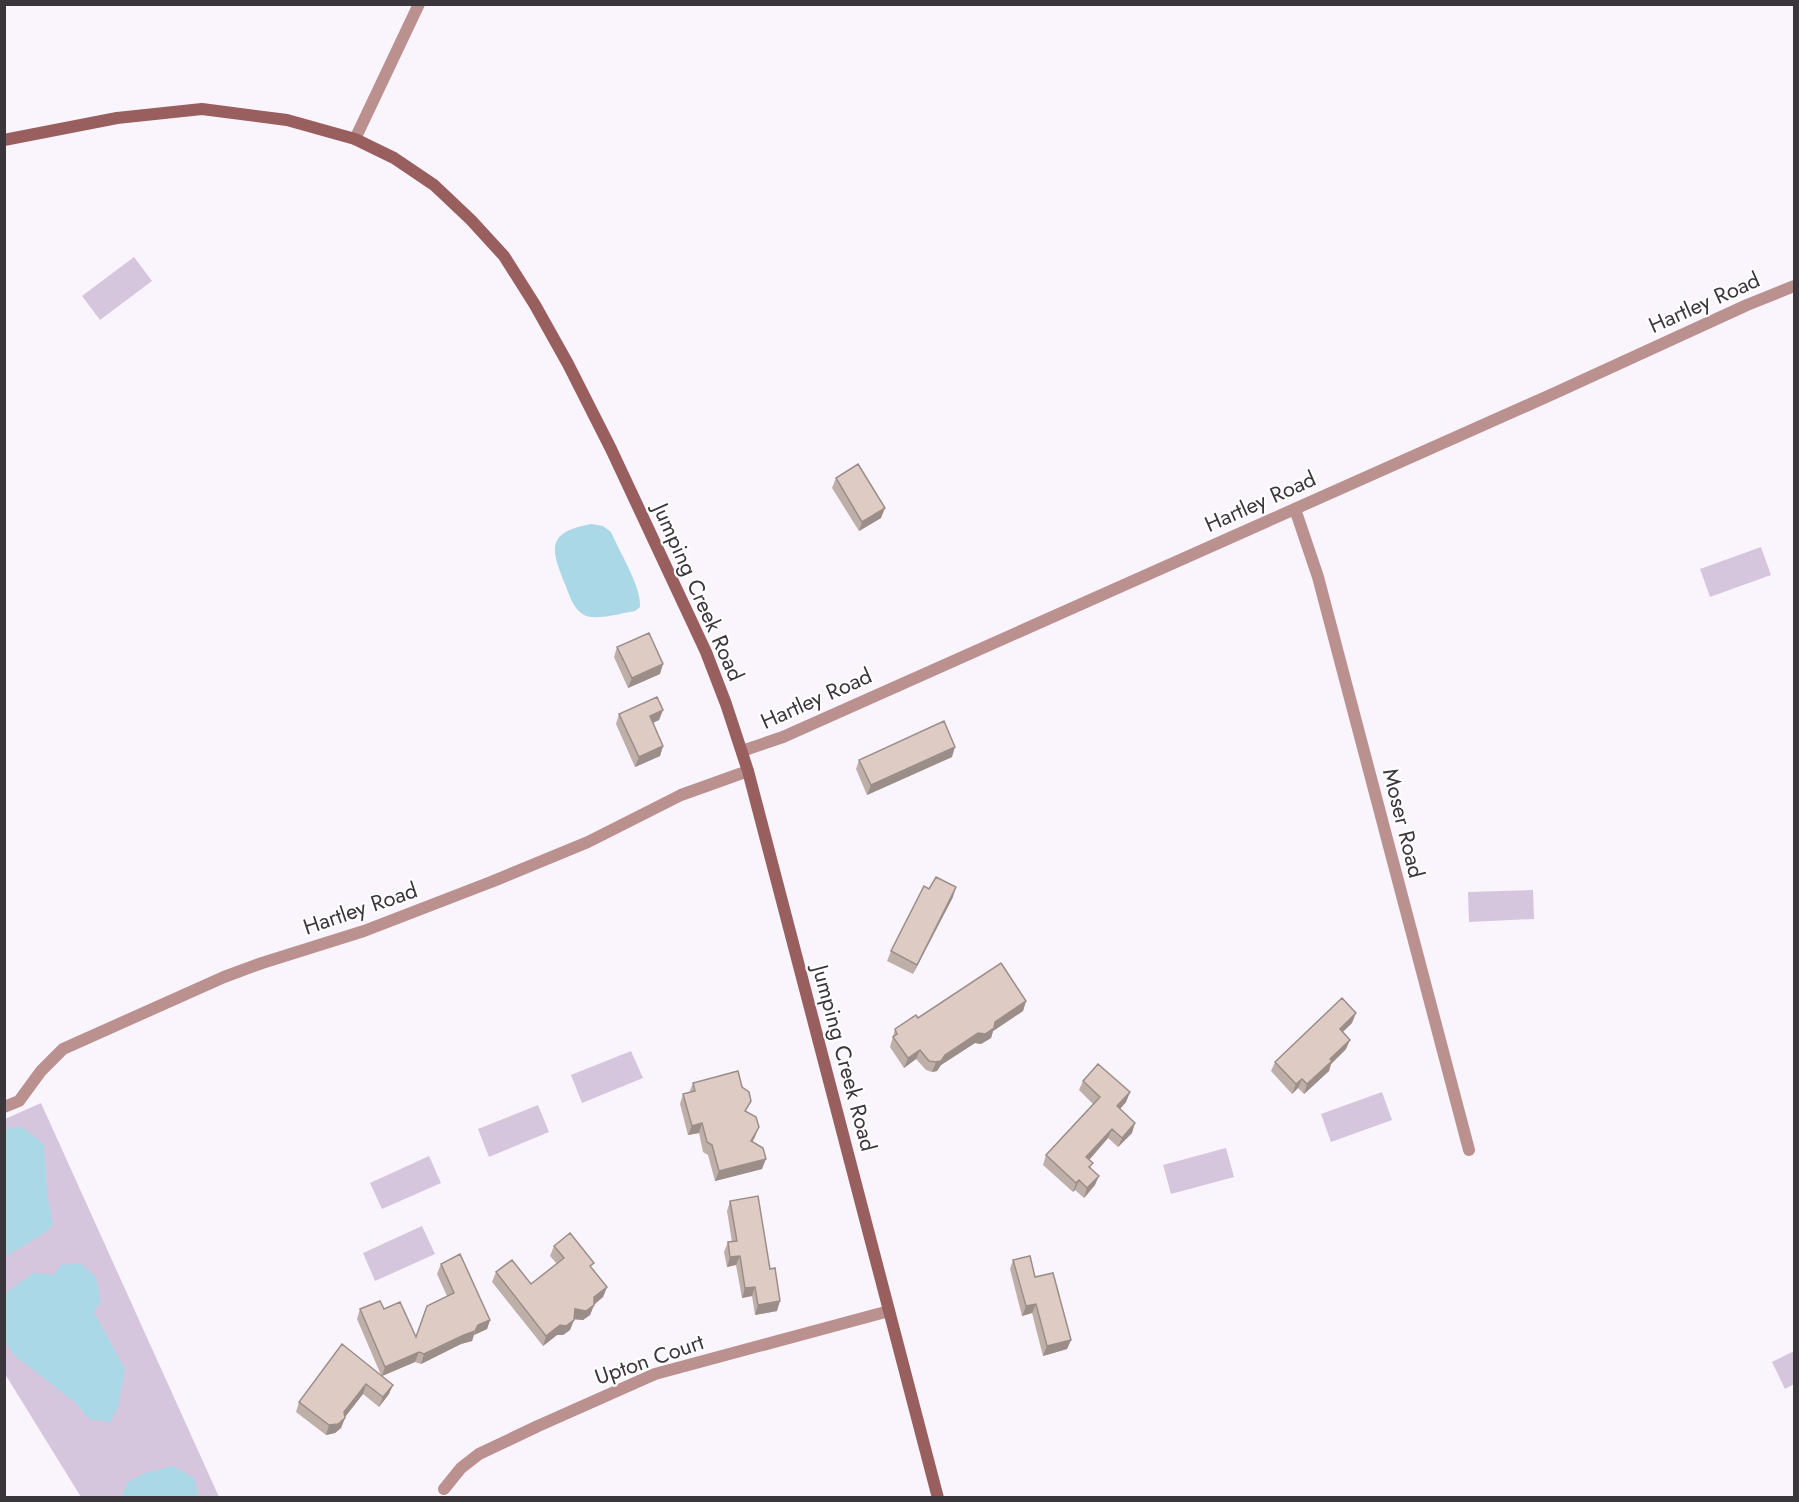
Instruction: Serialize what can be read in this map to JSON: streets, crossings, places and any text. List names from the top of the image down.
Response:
{
  "streets": {
    "main road": ["Jumping Creek Road"],
    "street": ["Hartley Road", "Moser Road", "Upton Court"]
  },
  "crossings": [
    ["Hartley Road", "Jumping Creek Road"],
    ["Hartley Road", "Moser Road"],
    ["Jumping Creek Road", "Upton Court"]
  ]
}
